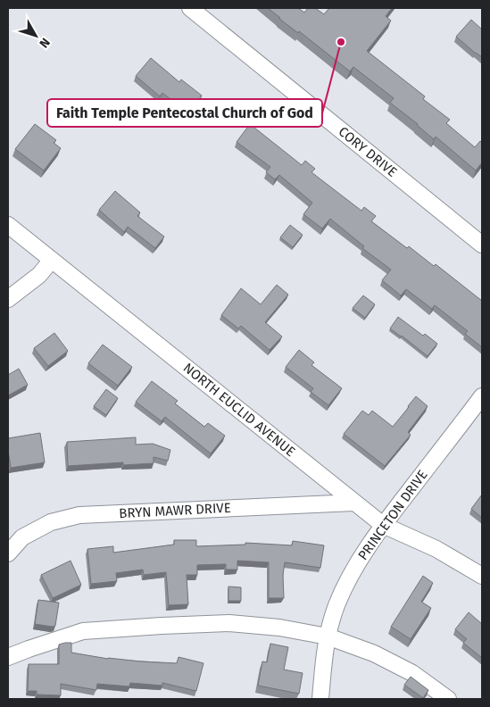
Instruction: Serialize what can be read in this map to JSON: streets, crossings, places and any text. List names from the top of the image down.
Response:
{
  "streets": {
    "street": [
      "CORY DRIVE",
      "NORTH EUCLID AVENUE",
      "BRYN MAWR DRIVE",
      "PRINCETON DRIVE"
    ]
  },
  "crossings": [
    ["NORTH EUCLID AVENUE", "BRYN MAWR DRIVE"],
    ["NORTH EUCLID AVENUE", "PRINCETON DRIVE"]
  ],
  "places": ["Faith Temple Pentecostal Church of God"],
  "north": "bottom right"
}
